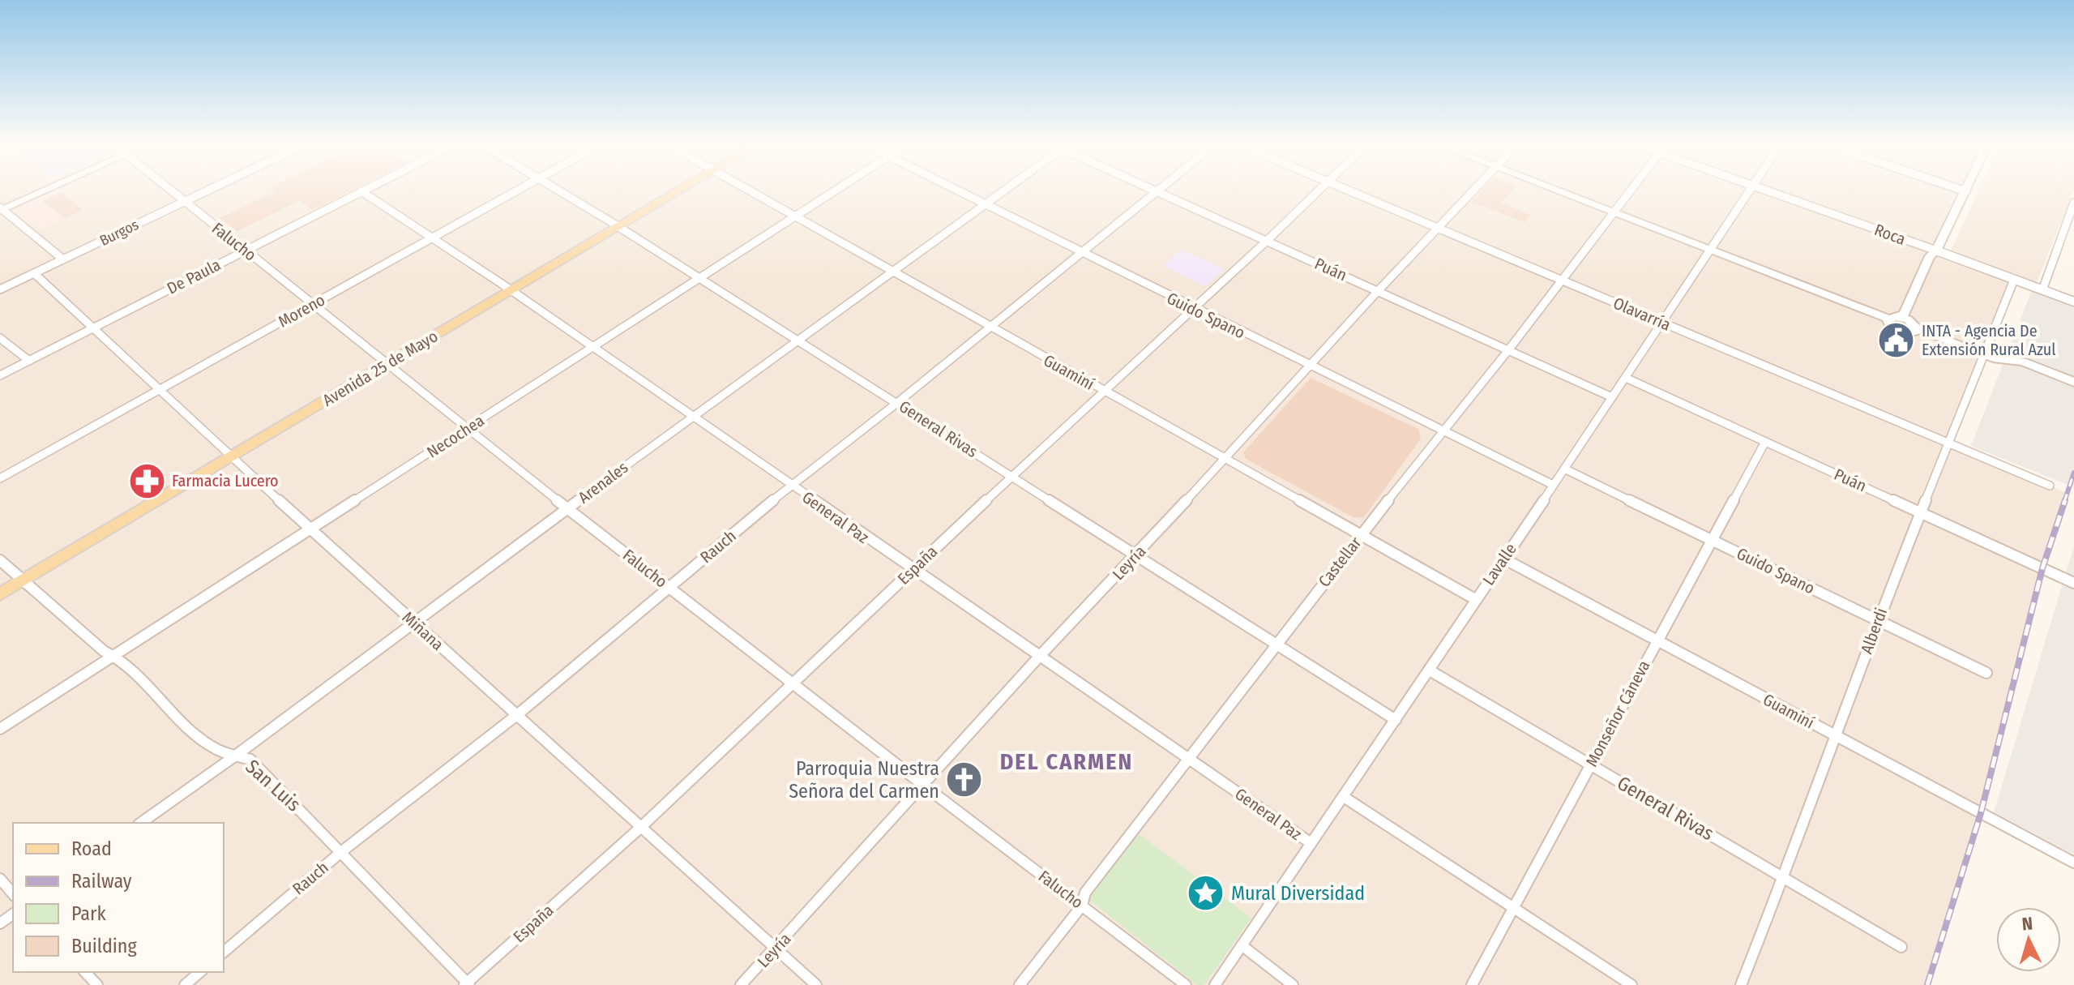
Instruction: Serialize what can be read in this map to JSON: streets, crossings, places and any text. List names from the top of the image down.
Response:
{
  "streets": {
    "main road": ["Avenida 25 de Mayo"],
    "street": [
      "Burgos",
      "Roca",
      "Falucho",
      "Puán",
      "De Paula",
      "Moreno",
      "Olavarría",
      "Guido Spano",
      "Guaminí",
      "General Rivas",
      "Necochea",
      "Arenales",
      "General Paz",
      "Rauch",
      "Castellar",
      "Leyría",
      "Lavalle",
      "España",
      "Miñana",
      "Alberdi",
      "Monseñor Cáneva",
      "San Luis"
    ]
  },
  "crossings": [
    ["Burgos", "Falucho"],
    ["Burgos", "Miñana"],
    ["Roca", "Alberdi"],
    ["Falucho", "De Paula"],
    ["Falucho", "Moreno"],
    ["Falucho", "Avenida 25 de Mayo"],
    ["Falucho", "Necochea"],
    ["Falucho", "Arenales"],
    ["Falucho", "Rauch"],
    ["Falucho", "Castellar"],
    ["Falucho", "Leyría"],
    ["Falucho", "España"],
    ["Puán", "Rauch"],
    ["Puán", "Castellar"],
    ["Puán", "Leyría"],
    ["Puán", "Lavalle"],
    ["Puán", "España"],
    ["Puán", "Alberdi"],
    ["Puán", "Monseñor Cáneva"],
    ["De Paula", "General Paz"],
    ["De Paula", "Miñana"],
    ["Moreno", "General Paz"],
    ["Moreno", "Miñana"],
    ["Olavarría", "Castellar"],
    ["Olavarría", "Leyría"],
    ["Olavarría", "Lavalle"],
    ["Olavarría", "Alberdi"],
    ["Guido Spano", "Arenales"],
    ["Guido Spano", "Rauch"],
    ["Guido Spano", "Castellar"],
    ["Guido Spano", "Leyría"],
    ["Guido Spano", "Lavalle"],
    ["Guido Spano", "España"],
    ["Guido Spano", "Alberdi"],
    ["Guido Spano", "Monseñor Cáneva"],
    ["Avenida 25 de Mayo", "General Rivas"],
    ["Avenida 25 de Mayo", "General Paz"],
    ["Avenida 25 de Mayo", "Miñana"],
    ["Avenida 25 de Mayo", "San Luis"],
    ["Guaminí", "Necochea"],
    ["Guaminí", "Arenales"],
    ["Guaminí", "Rauch"],
    ["Guaminí", "Castellar"],
    ["Guaminí", "Leyría"],
    ["Guaminí", "Lavalle"],
    ["Guaminí", "España"],
    ["Guaminí", "Alberdi"],
    ["Guaminí", "Monseñor Cáneva"],
    ["General Rivas", "Necochea"],
    ["General Rivas", "Arenales"],
    ["General Rivas", "Rauch"],
    ["General Rivas", "Castellar"],
    ["General Rivas", "Leyría"],
    ["General Rivas", "Lavalle"],
    ["General Rivas", "España"],
    ["General Rivas", "Alberdi"],
    ["General Rivas", "Monseñor Cáneva"],
    ["Necochea", "General Paz"],
    ["Necochea", "Miñana"],
    ["Necochea", "San Luis"],
    ["Arenales", "General Paz"],
    ["Arenales", "Miñana"],
    ["Arenales", "San Luis"],
    ["General Paz", "Rauch"],
    ["General Paz", "Castellar"],
    ["General Paz", "Leyría"],
    ["General Paz", "Lavalle"],
    ["General Paz", "España"],
    ["Rauch", "Miñana"],
    ["Rauch", "San Luis"],
    ["Leyría", "Miñana"],
    ["España", "Miñana"],
    ["España", "San Luis"]
  ],
  "districts": ["DEL CARMEN"],
  "places": {
    "public building": ["INTA - Agencia De Extensión Rural Azul"],
    "pharmacy": ["Farmacia Lucero"],
    "church": ["Parroquia Nuestra Señora del Carmen"],
    "place": ["Mural Diversidad"]
  },
  "legend": [
    "Road",
    "Railway",
    "Park",
    "Building"
  ],
  "north": "top"
}
